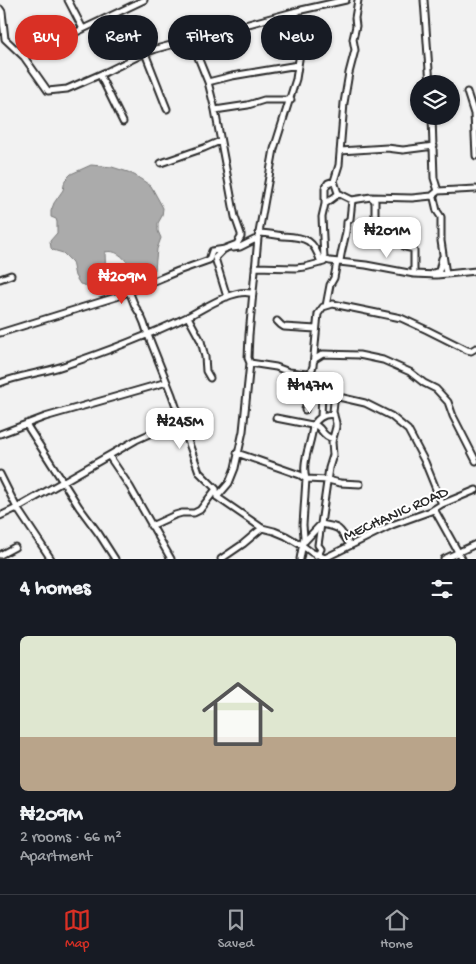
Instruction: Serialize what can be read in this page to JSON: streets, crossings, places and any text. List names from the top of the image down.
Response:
{
  "streets": {
    "street": ["MECHANIC ROAD"]
  },
  "page": {
    "chip": [
      "Buy",
      "Rent",
      "Filters",
      "New"
    ],
    "price": [
      "₦201M",
      "₦209M",
      "₦147M",
      "₦245M"
    ],
    "heading": "4 homes",
    "list": [
      {
        "name": "₦209M",
        "note": "2 rooms · 66 m² · Apartment"
      }
    ],
    "tabs": ["Map", "Saved", "Home"]
  }
}
